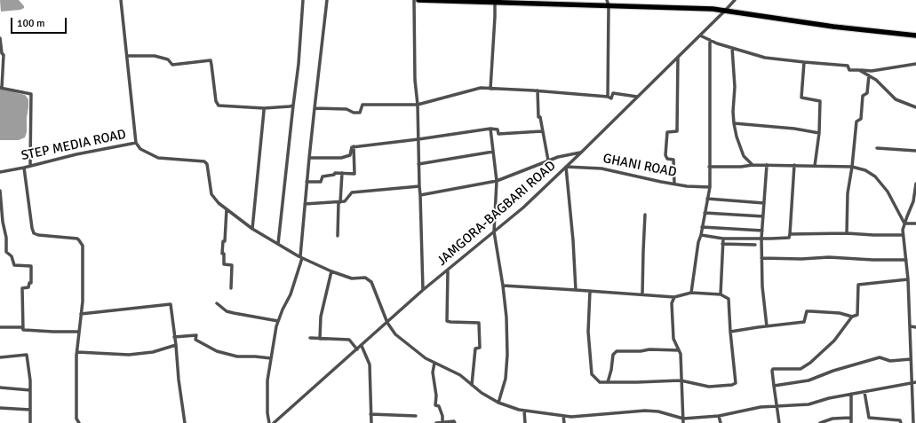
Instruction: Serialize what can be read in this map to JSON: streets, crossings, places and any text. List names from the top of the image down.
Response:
{
  "streets": {
    "street": ["STEP MEDIA ROAD", "GHANI ROAD", "JAMGORA-BAGBARI ROAD"]
  },
  "crossings": [
    ["GHANI ROAD", "JAMGORA-BAGBARI ROAD"]
  ],
  "scale_bar": "100 m"
}
